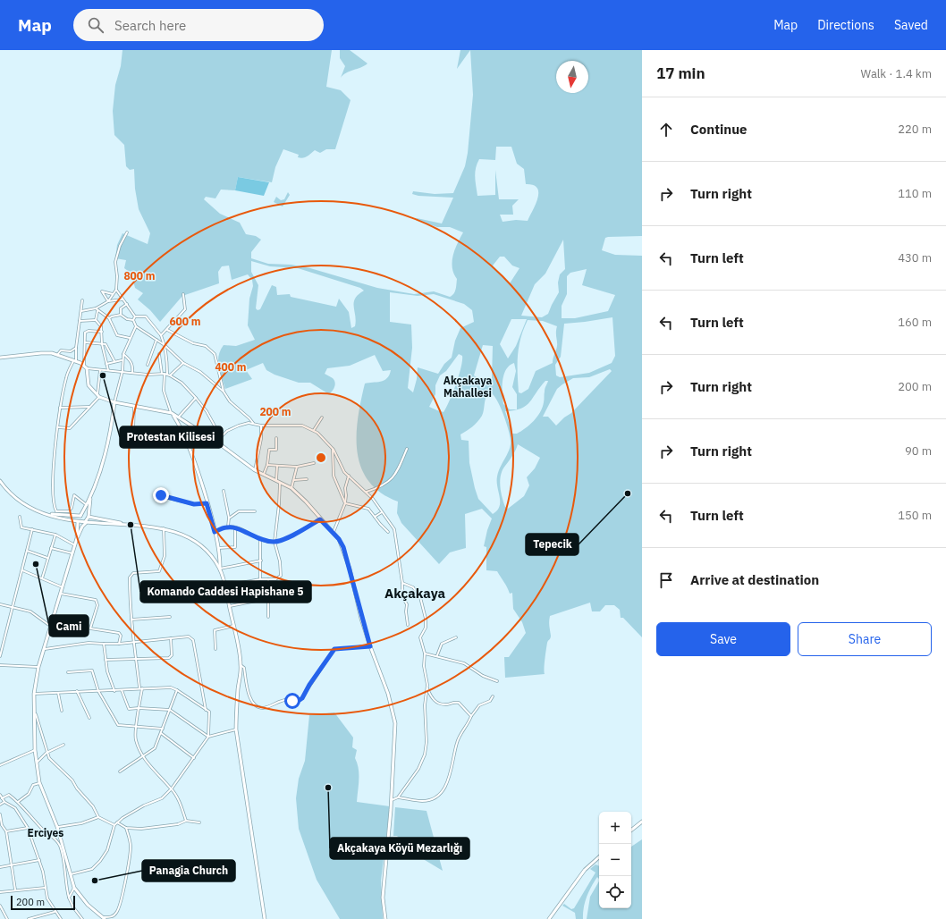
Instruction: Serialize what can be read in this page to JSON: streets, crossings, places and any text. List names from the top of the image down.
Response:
{
  "districts": ["Akçakaya Mahallesi", "Akçakaya", "Erciyes"],
  "places": [
    "Protestan Kilisesi",
    "Tepecik",
    "Komando Caddesi Hapishane 5",
    "Cami",
    "Akçakaya Köyü Mezarlığı",
    "Panagia Church"
  ],
  "scale_bar": "200 m",
  "north": "bottom",
  "page": {
    "header": "Map",
    "search": "Search here",
    "nav": ["Map", "Directions", "Saved"],
    "heading": ["17 min", "Walk · 1.4 km"],
    "list": [
      ["Continue", "220 m"],
      ["Turn right", "110 m"],
      ["Turn left", "430 m"],
      ["Turn left", "160 m"],
      ["Turn right", "200 m"],
      ["Turn right", "90 m"],
      ["Turn left", "150 m"],
      "Arrive at destination"
    ],
    "buttons": ["Save", "Share"],
    "map_buttons": ["+", "−"],
    "scale": "200 m"
  },
  "rings": [
    "800 m",
    "600 m",
    "400 m",
    "200 m"
  ]
}
